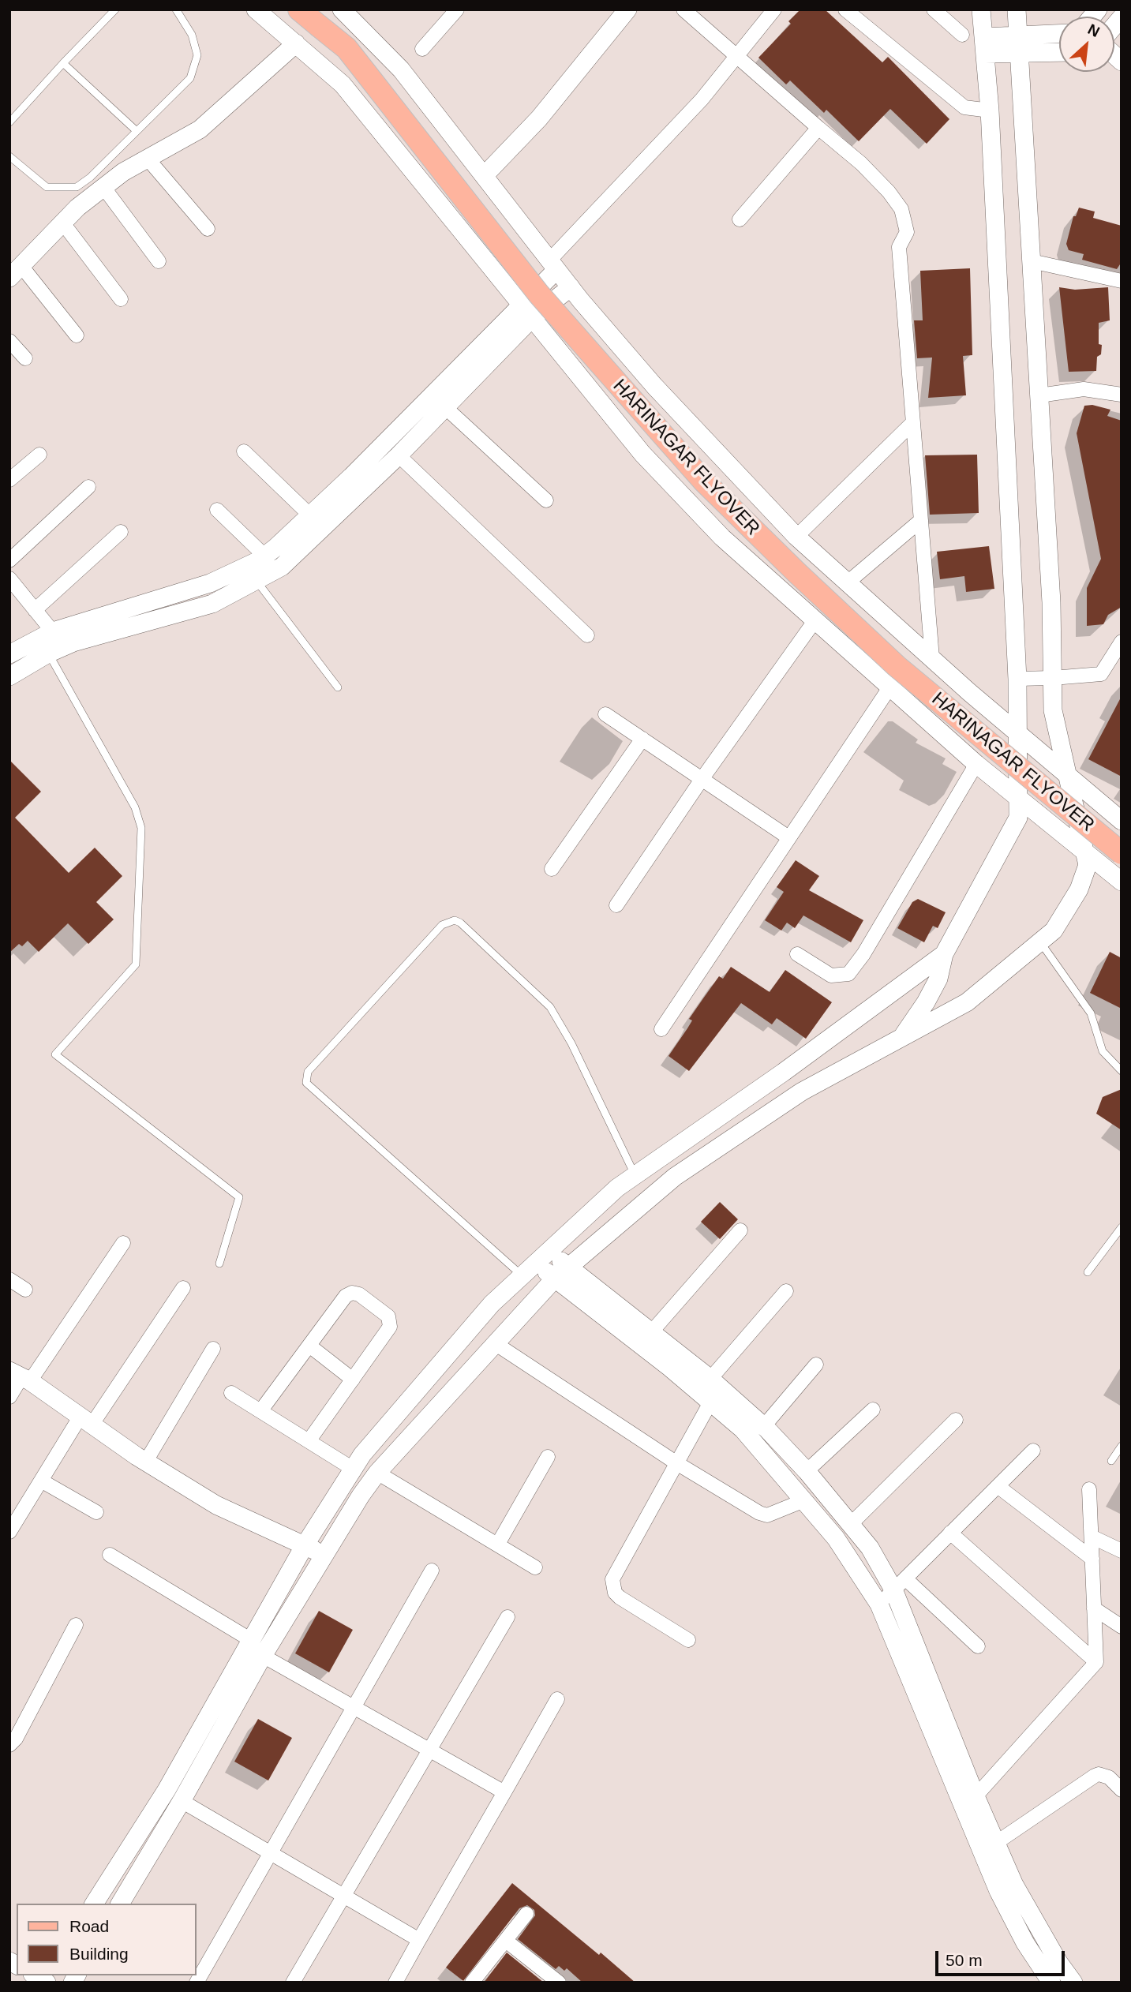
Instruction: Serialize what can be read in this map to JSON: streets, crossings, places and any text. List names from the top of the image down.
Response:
{
  "streets": {
    "main road": ["HARINAGAR FLYOVER"]
  },
  "legend": ["Road", "Building"],
  "scale_bar": "50 m",
  "north": "top right"
}
